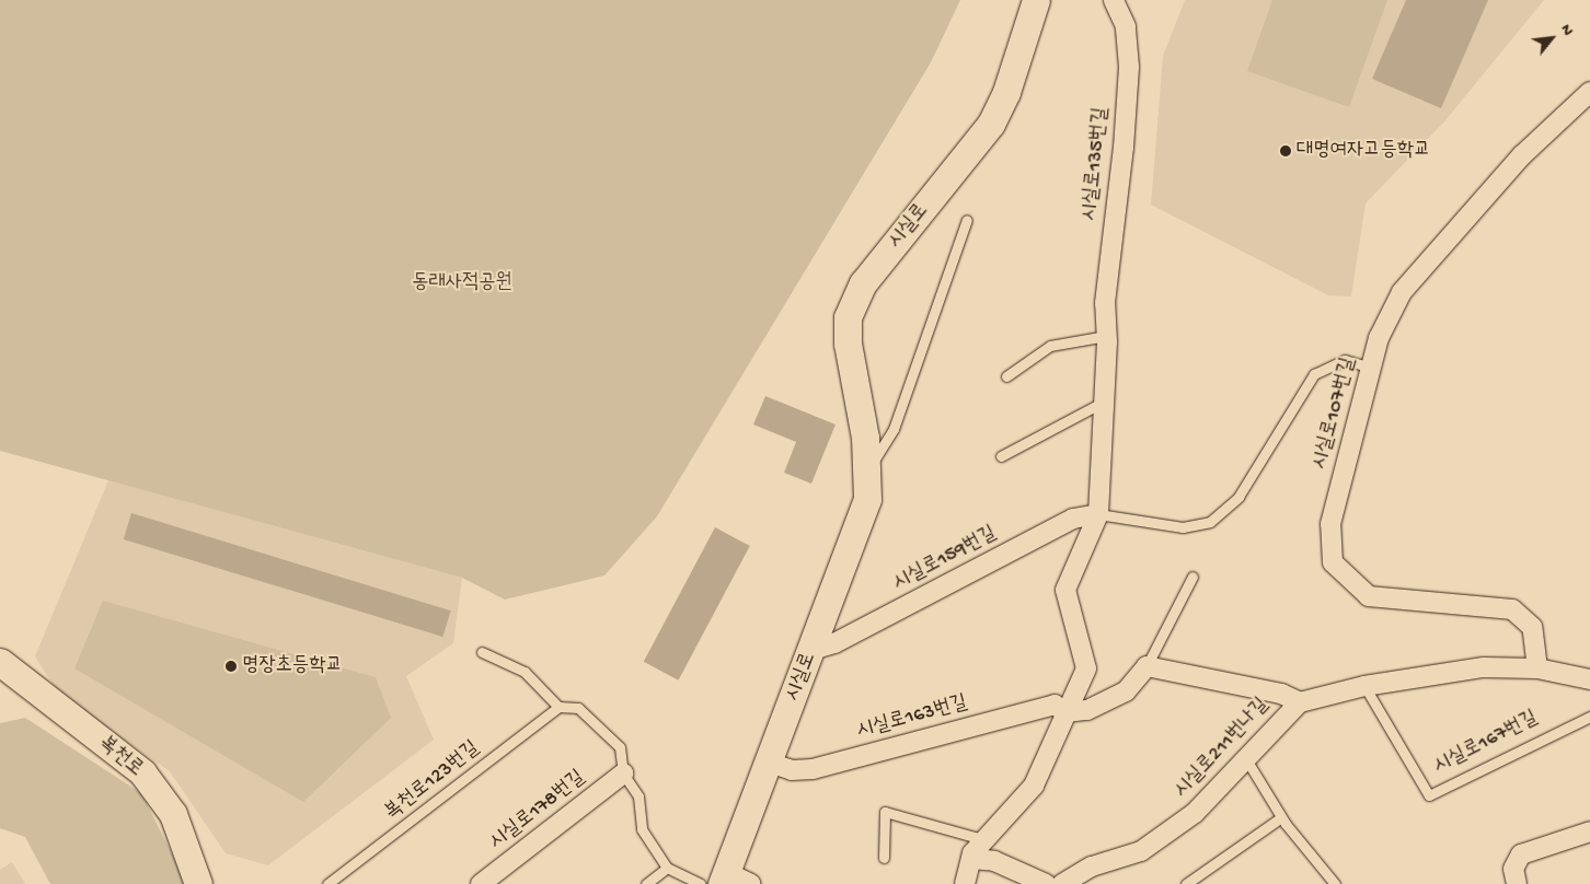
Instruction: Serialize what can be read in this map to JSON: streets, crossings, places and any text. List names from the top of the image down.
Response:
{
  "streets": {
    "main road": ["시실로", "복천로"],
    "street": [
      "시실로135번길",
      "시실로107번길",
      "시실로159번길",
      "시실로163번길",
      "시실로211번나길",
      "시실로178번길"
    ],
    "lane": ["시실로167번길", "복천로123번길"]
  },
  "crossings": [
    ["시실로135번길", "시실로159번길"],
    ["시실로135번길", "시실로163번길"],
    ["시실로", "시실로159번길"],
    ["시실로", "시실로163번길"]
  ],
  "parks": ["동래사적공원"],
  "places": ["대명여자고등학교", "명장초등학교"],
  "north": "top right"
}
